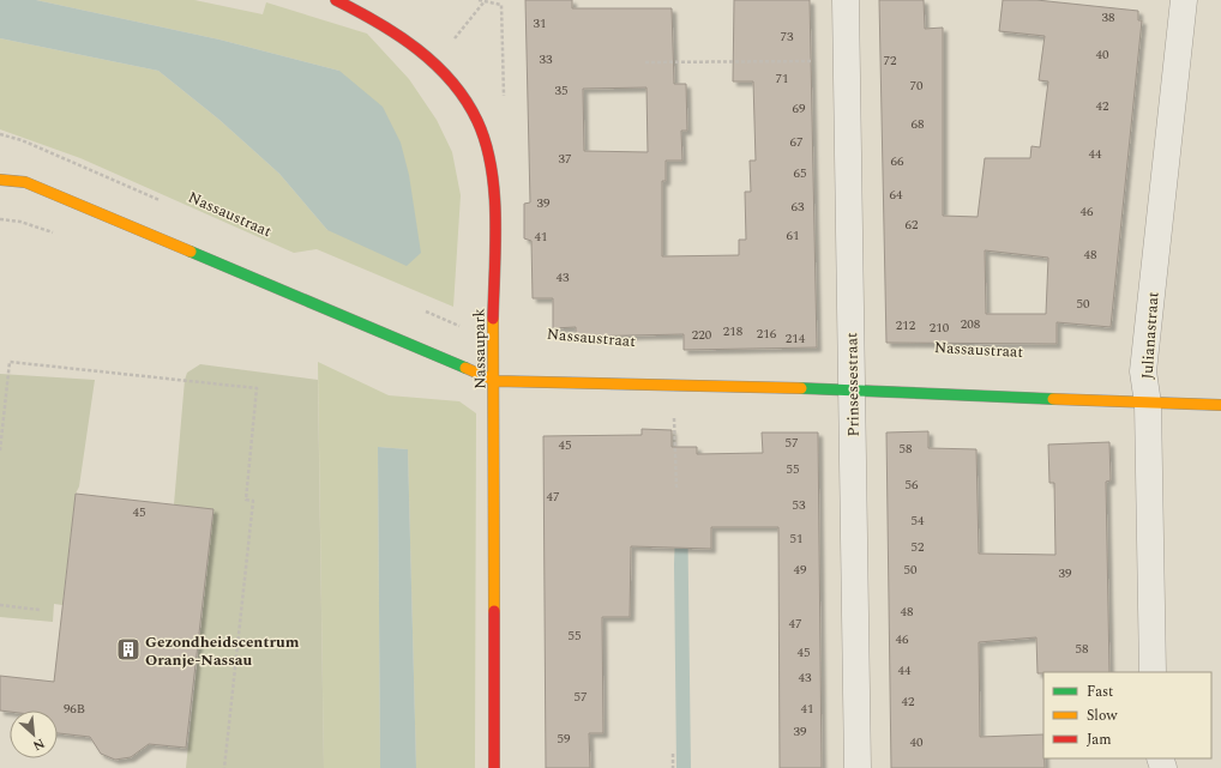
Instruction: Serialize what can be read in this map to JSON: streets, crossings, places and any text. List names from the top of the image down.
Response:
{
  "streets": {
    "main road": ["Nassaupark"],
    "street": ["Julianastraat", "Prinsessestraat"],
    "path": ["Nassaustraat"]
  },
  "places": {
    "building": ["Gezondheidscentrum Oranje-Nassau"]
  },
  "house_numbers": [
    "38",
    "31",
    "73",
    "40",
    "33",
    "72",
    "71",
    "70",
    "35",
    "42",
    "69",
    "68",
    "67",
    "44",
    "37",
    "66",
    "65",
    "64",
    "39",
    "63",
    "46",
    "62",
    "61",
    "41",
    "48",
    "43",
    "50",
    "208",
    "212",
    "210",
    "218",
    "216",
    "220",
    "214",
    "57",
    "45",
    "58",
    "55",
    "56",
    "47",
    "53",
    "45",
    "54",
    "51",
    "52",
    "49",
    "50",
    "39",
    "48",
    "47",
    "55",
    "46",
    "58",
    "45",
    "44",
    "43",
    "57",
    "42",
    "96B",
    "41",
    "39",
    "59",
    "40"
  ],
  "legend": ["Fast", "Slow", "Jam"],
  "north": "bottom right"
}
